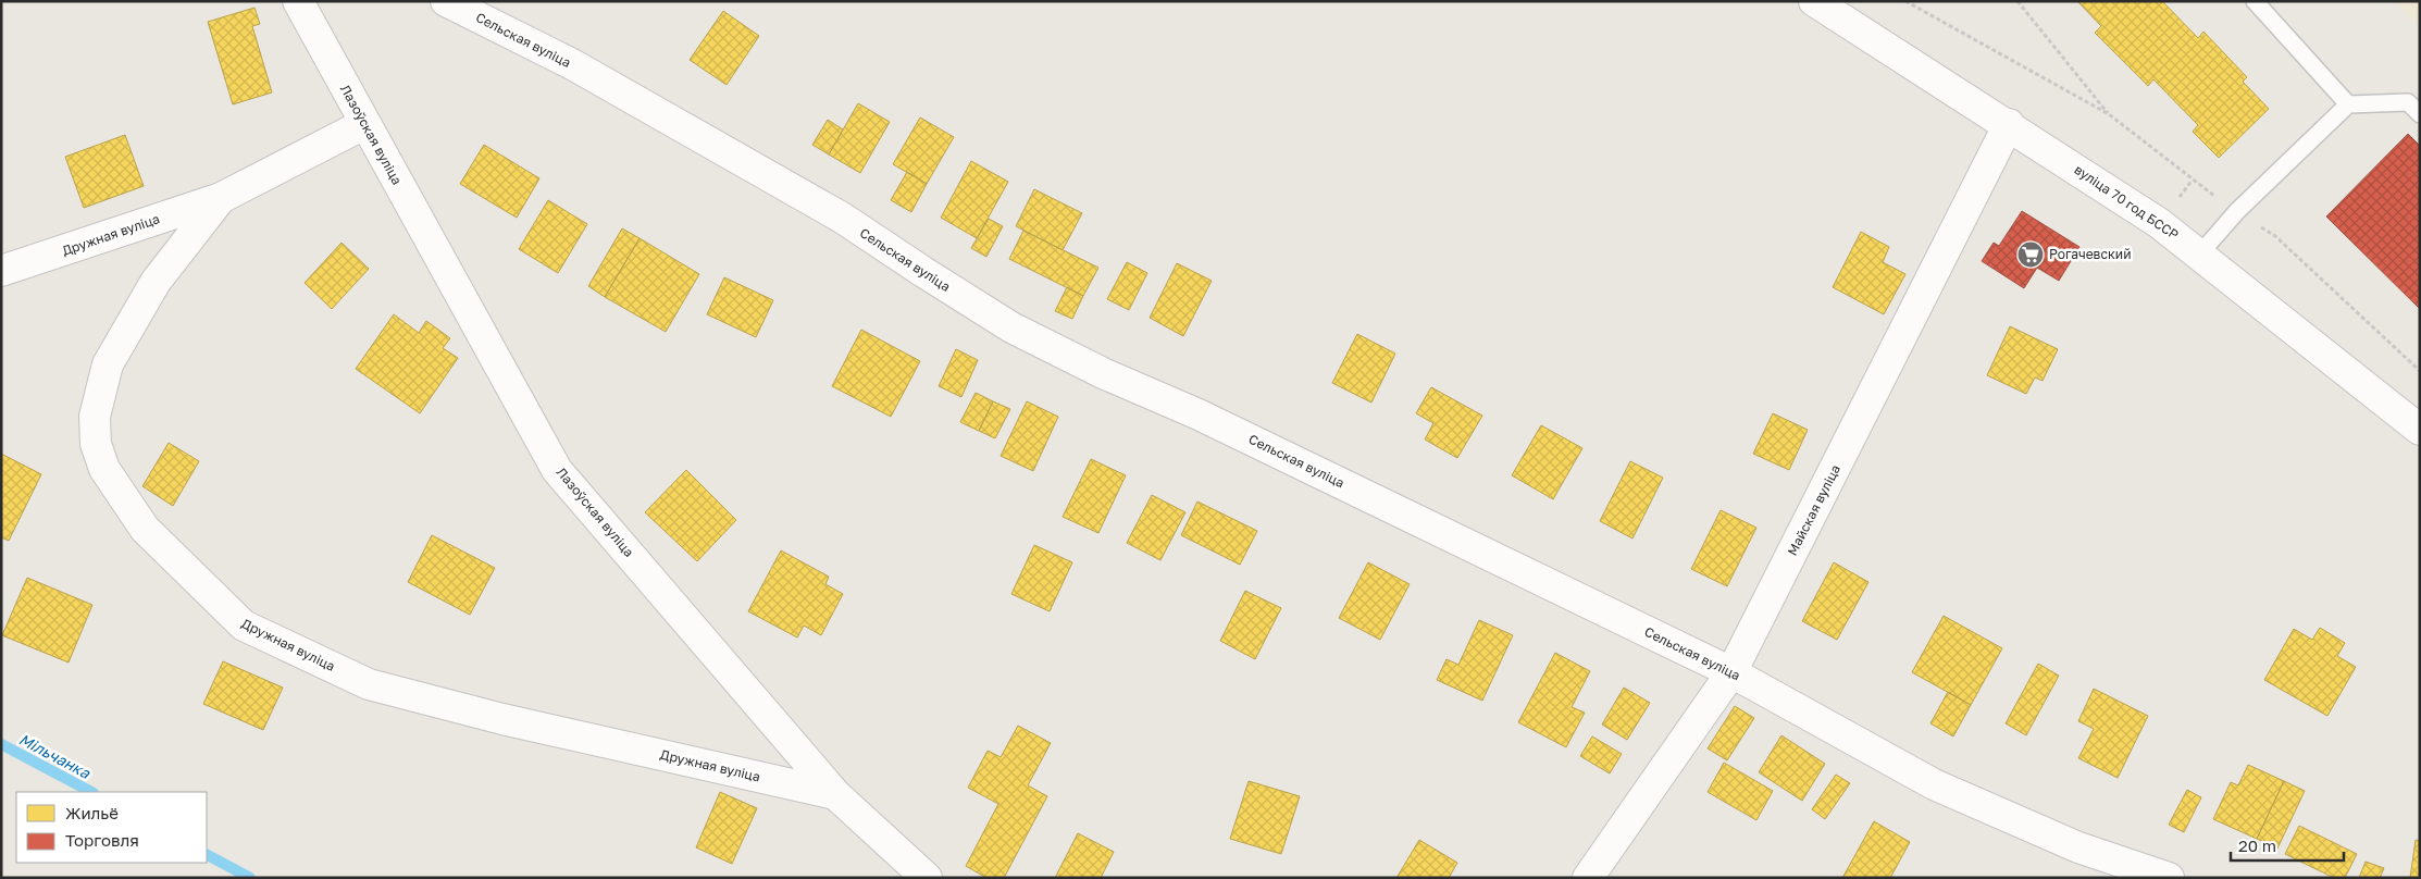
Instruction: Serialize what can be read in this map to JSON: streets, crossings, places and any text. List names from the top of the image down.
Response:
{
  "streets": {
    "street": [
      "Сельская вуліца",
      "Лазоўская вуліца",
      "вуліца 70 год БССР",
      "Дружная вуліца",
      "Майская вуліца"
    ]
  },
  "crossings": [
    ["Сельская вуліца", "Майская вуліца"],
    ["Лазоўская вуліца", "Дружная вуліца"],
    ["вуліца 70 год БССР", "Майская вуліца"]
  ],
  "water": ["Мільчанка"],
  "places": {
    "supermarket": ["Рогачевский"]
  },
  "legend": ["Жильё", "Торговля"],
  "scale_bar": "20 m"
}
